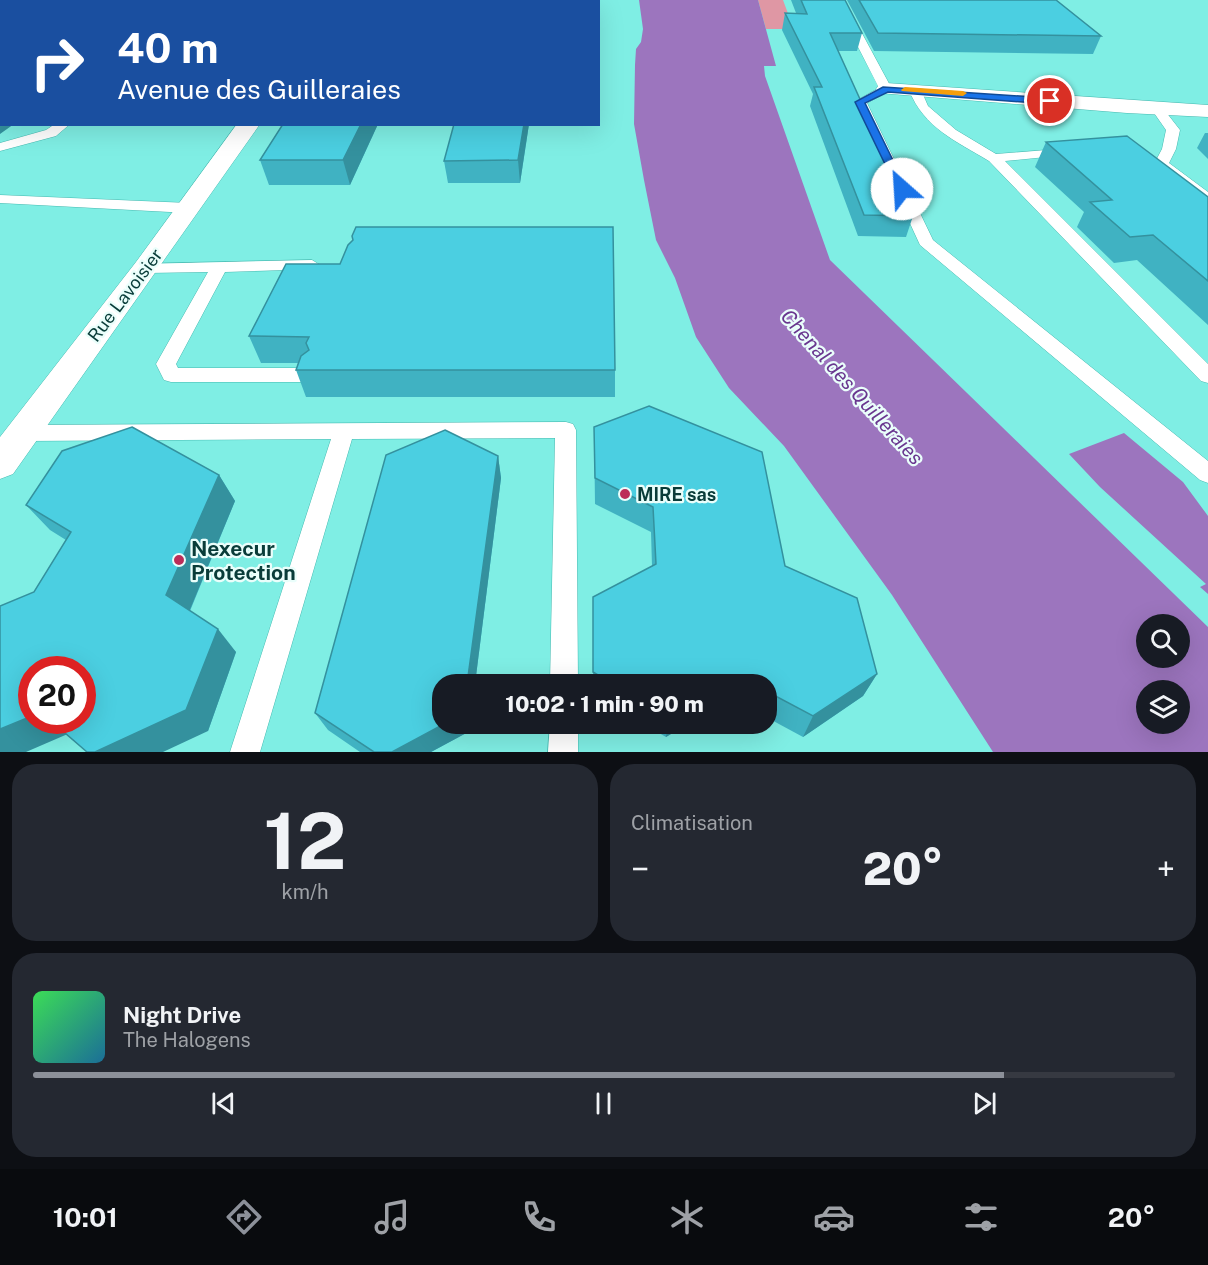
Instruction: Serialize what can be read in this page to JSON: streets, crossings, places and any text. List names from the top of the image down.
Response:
{
  "streets": {
    "street": ["Rue Lavoisier"]
  },
  "water": ["Chenal des Quilleraies"],
  "places": ["MIRE sas", "Nexecur Protection"],
  "page": {
    "turn": ["40 m", "Avenue des Guilleraies"],
    "limit": "20",
    "trip": "10:02 · 1 min · 90 m",
    "tile": [
      ["12", "km/h"],
      "Climatisation"
    ],
    "heat": ["−", "20°", "+"],
    "song": ["Night Drive", "The Halogens"],
    "tabs": ["10:01", "20°"]
  }
}
